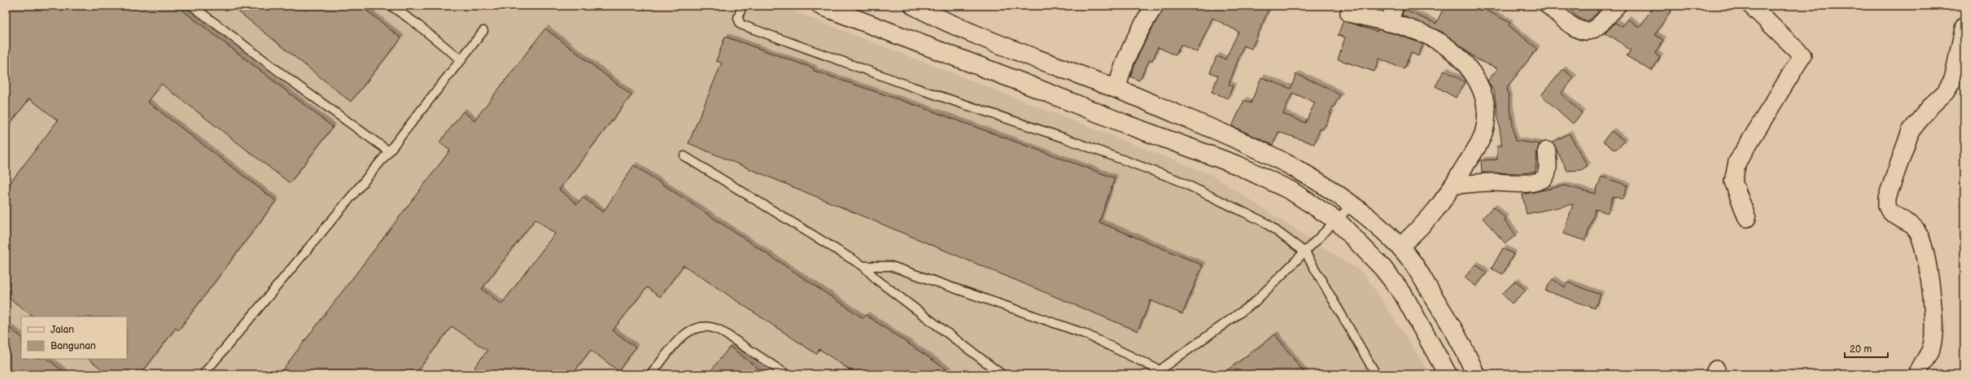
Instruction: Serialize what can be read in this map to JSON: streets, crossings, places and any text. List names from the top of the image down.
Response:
{
  "legend": ["Jalan", "Bangunan"],
  "scale_bar": "20 m"
}
